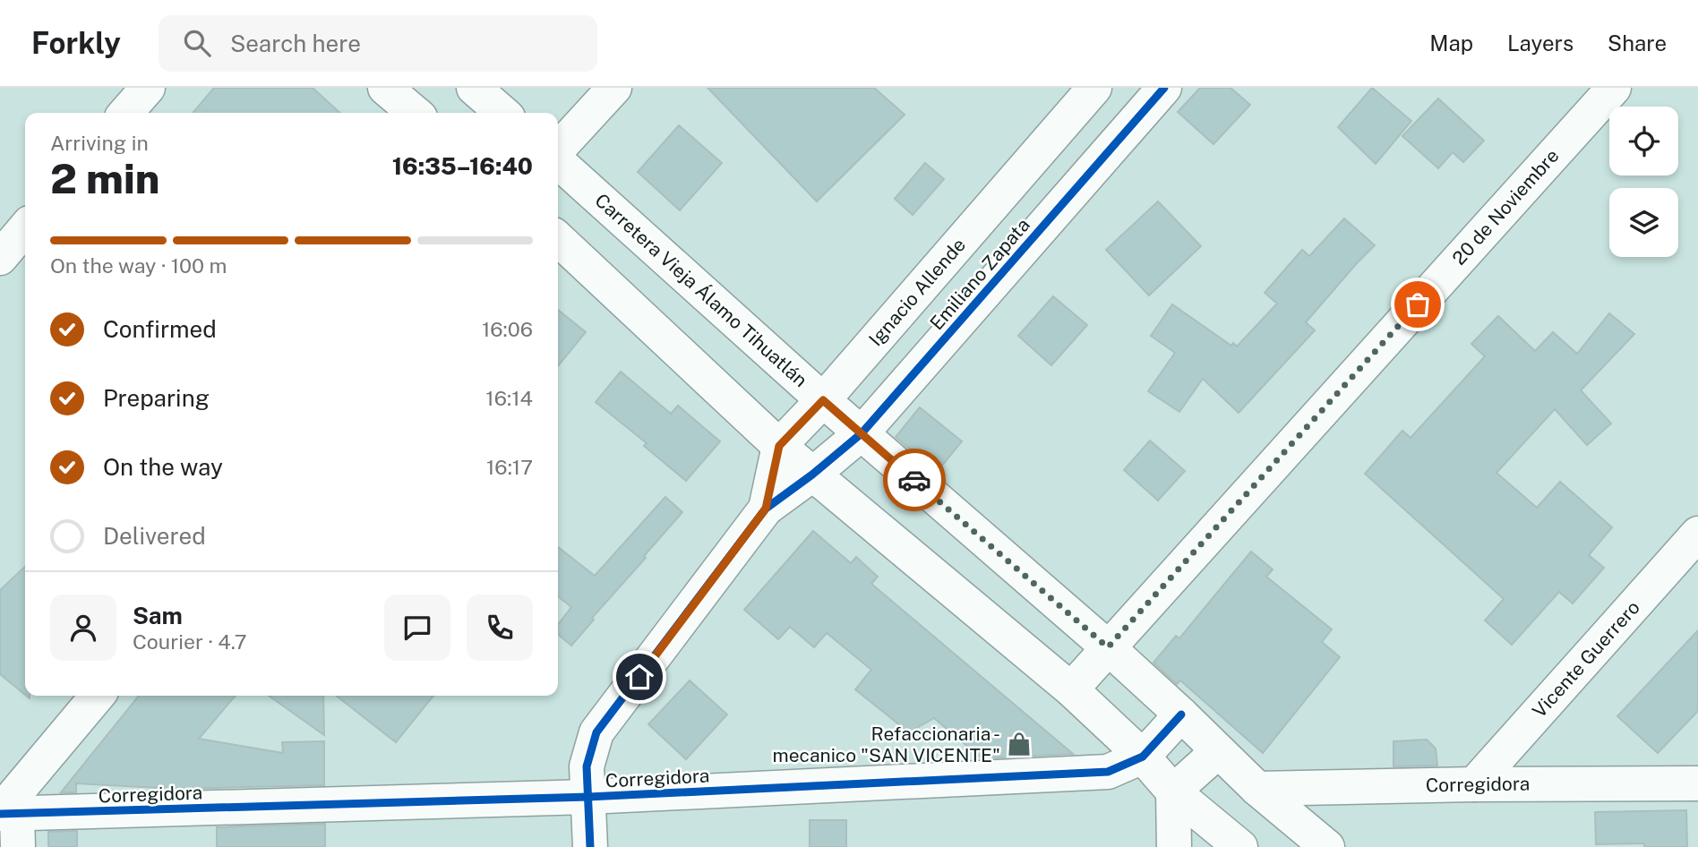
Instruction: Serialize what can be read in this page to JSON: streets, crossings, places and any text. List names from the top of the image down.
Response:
{
  "streets": {
    "street": [
      "20 de Noviembre",
      "Emiliano Zapata",
      "Carretera Vieja Álamo Tihuatlán",
      "Ignacio Allende",
      "Vicente Guerrero",
      "Corregidora"
    ]
  },
  "crossings": [
    ["20 de Noviembre", "Carretera Vieja Álamo Tihuatlán"],
    ["Emiliano Zapata", "Carretera Vieja Álamo Tihuatlán"],
    ["Carretera Vieja Álamo Tihuatlán", "Ignacio Allende"],
    ["Carretera Vieja Álamo Tihuatlán", "Corregidora"],
    ["Vicente Guerrero", "Corregidora"]
  ],
  "places": {
    "shop": ["Refaccionaria - mecanico \"SAN VICENTE\""]
  },
  "page": {
    "header": "Forkly",
    "search": "Search here",
    "nav": ["Map", "Layers", "Share"],
    "heading": ["2 min", "Arriving in", "16:35–16:40"],
    "panel": ["Sam", "Courier · 4.7"],
    "bar": "On the way · 100 m",
    "list": [
      ["Confirmed", "16:06"],
      ["Preparing", "16:14"],
      ["On the way", "16:17"],
      "Delivered"
    ]
  }
}
